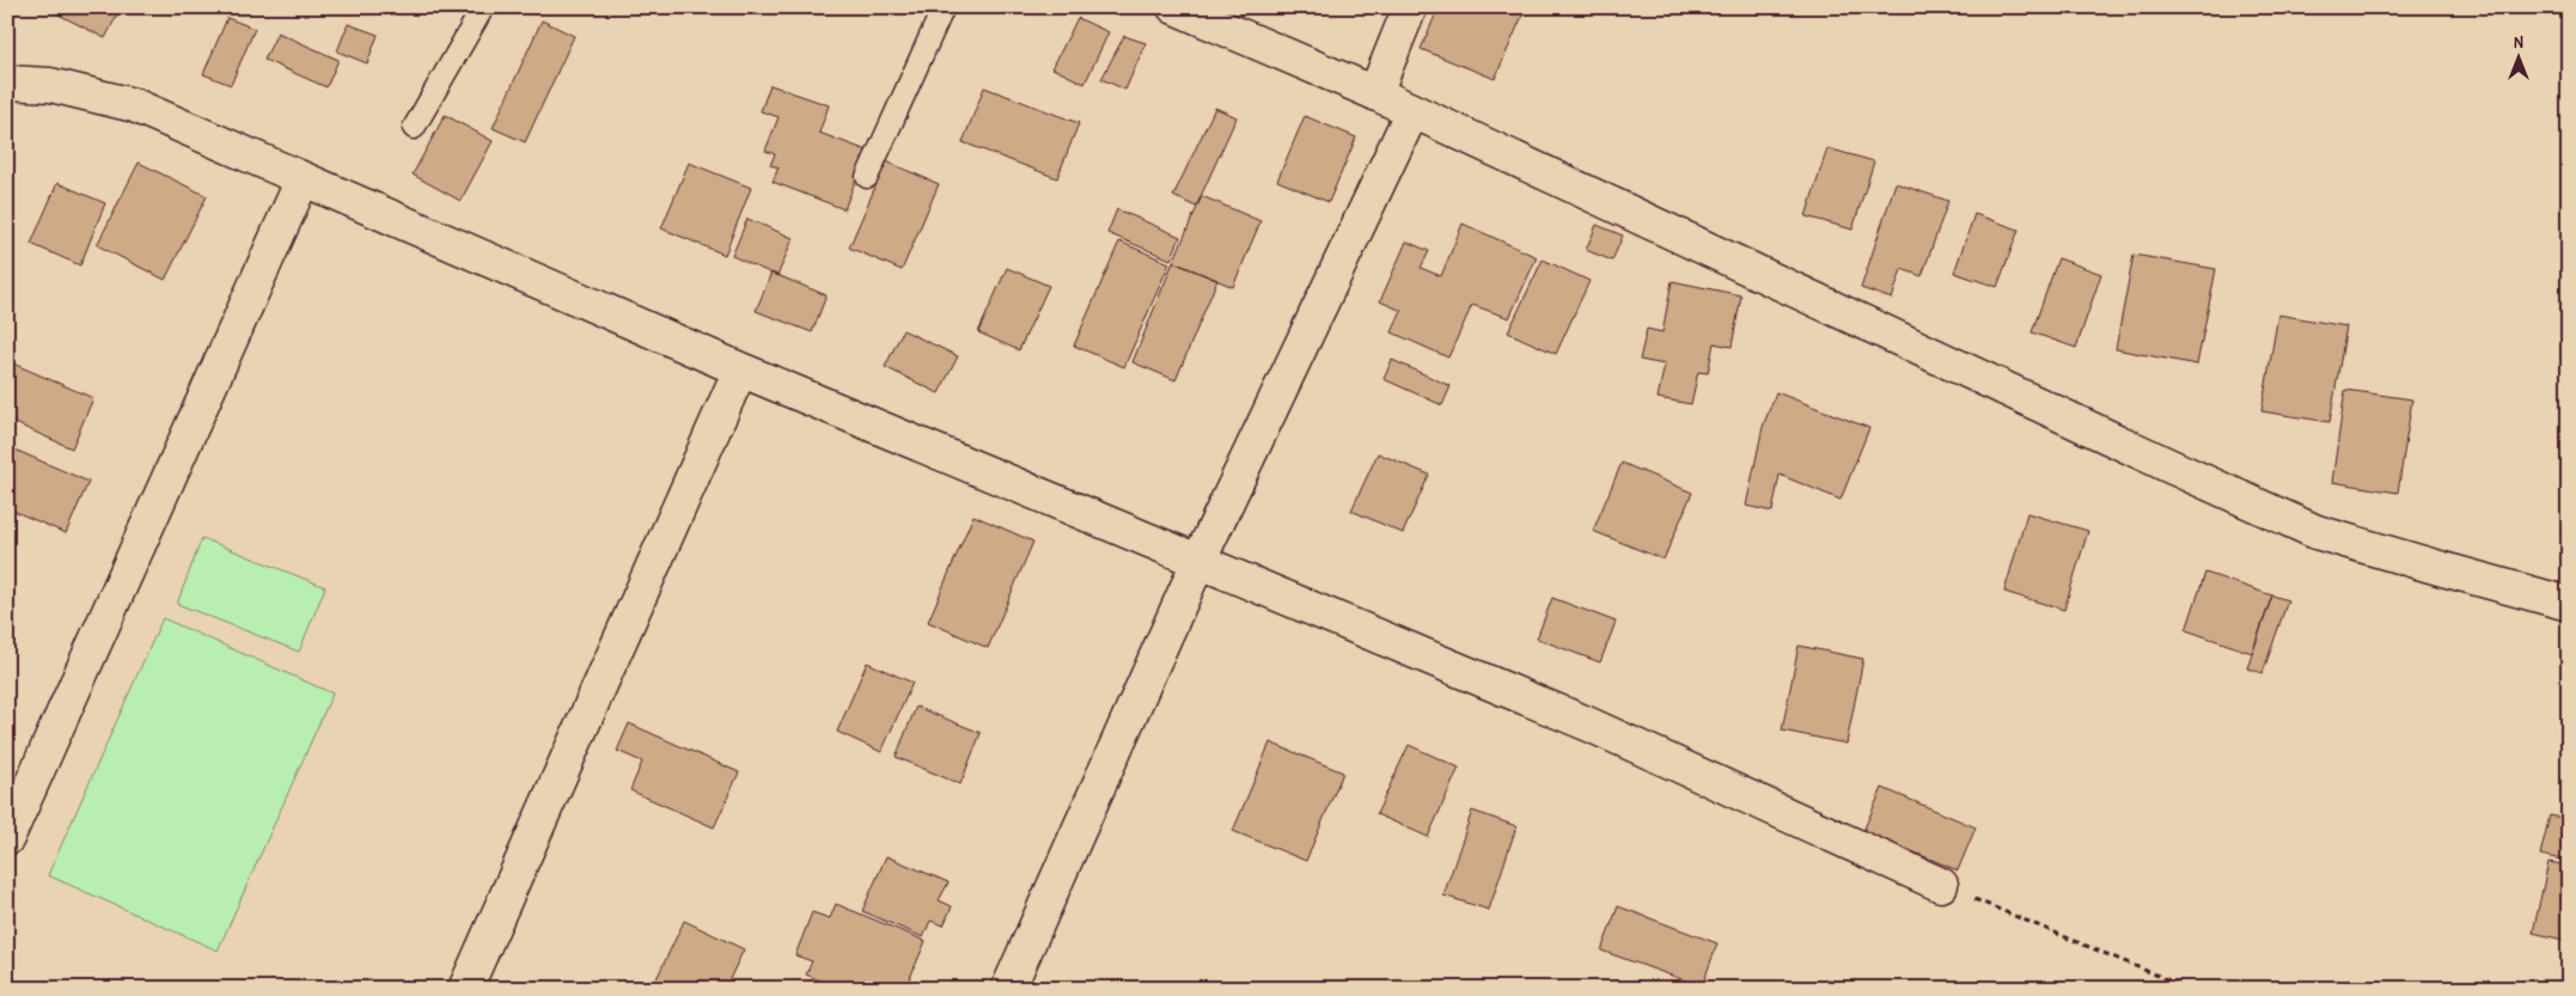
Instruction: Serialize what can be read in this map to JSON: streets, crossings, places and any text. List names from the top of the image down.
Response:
{
  "north": "top"
}
